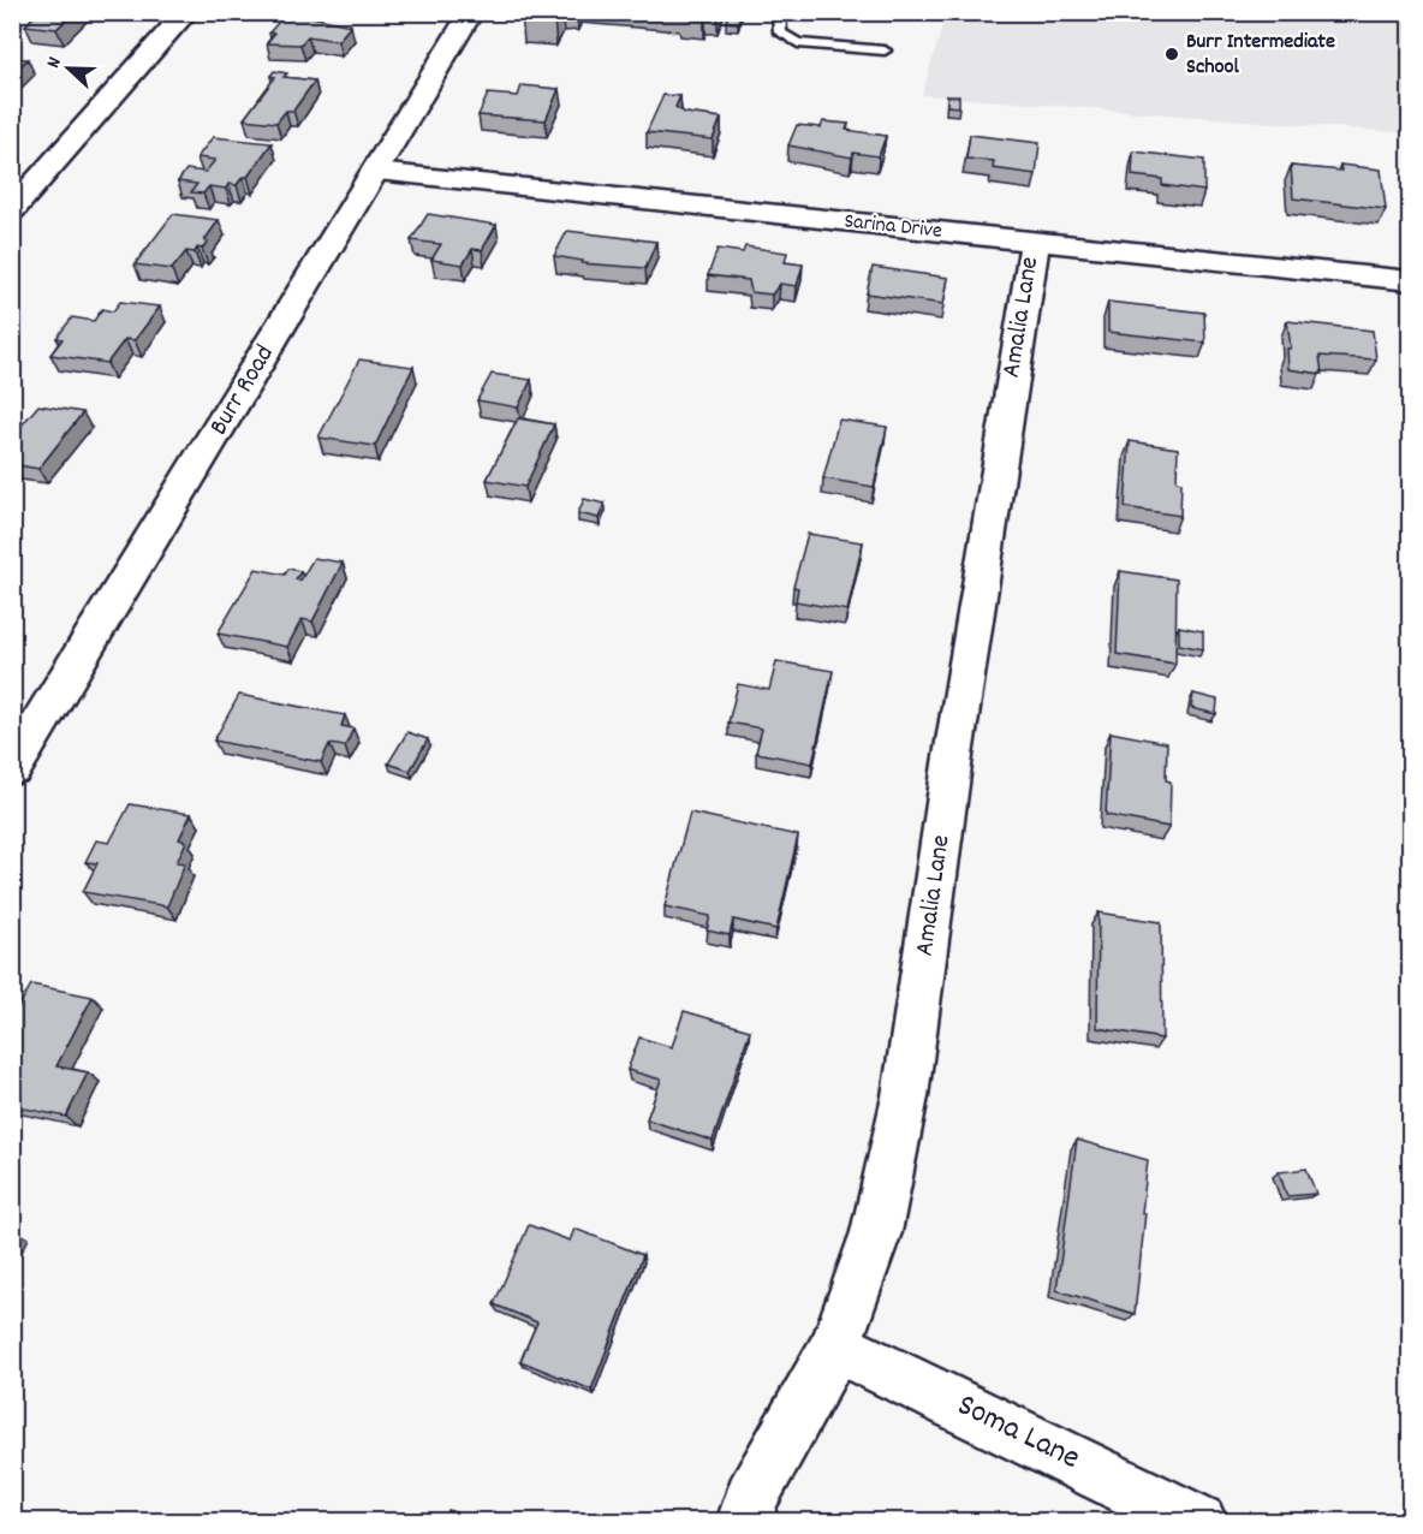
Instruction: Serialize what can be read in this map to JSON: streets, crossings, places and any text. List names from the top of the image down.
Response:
{
  "streets": {
    "street": [
      "Sarina Drive",
      "Amalia Lane",
      "Burr Road",
      "Soma Lane"
    ]
  },
  "crossings": [
    ["Sarina Drive", "Amalia Lane"],
    ["Sarina Drive", "Burr Road"],
    ["Amalia Lane", "Soma Lane"]
  ],
  "places": ["Burr Intermediate School"],
  "north": "left"
}
